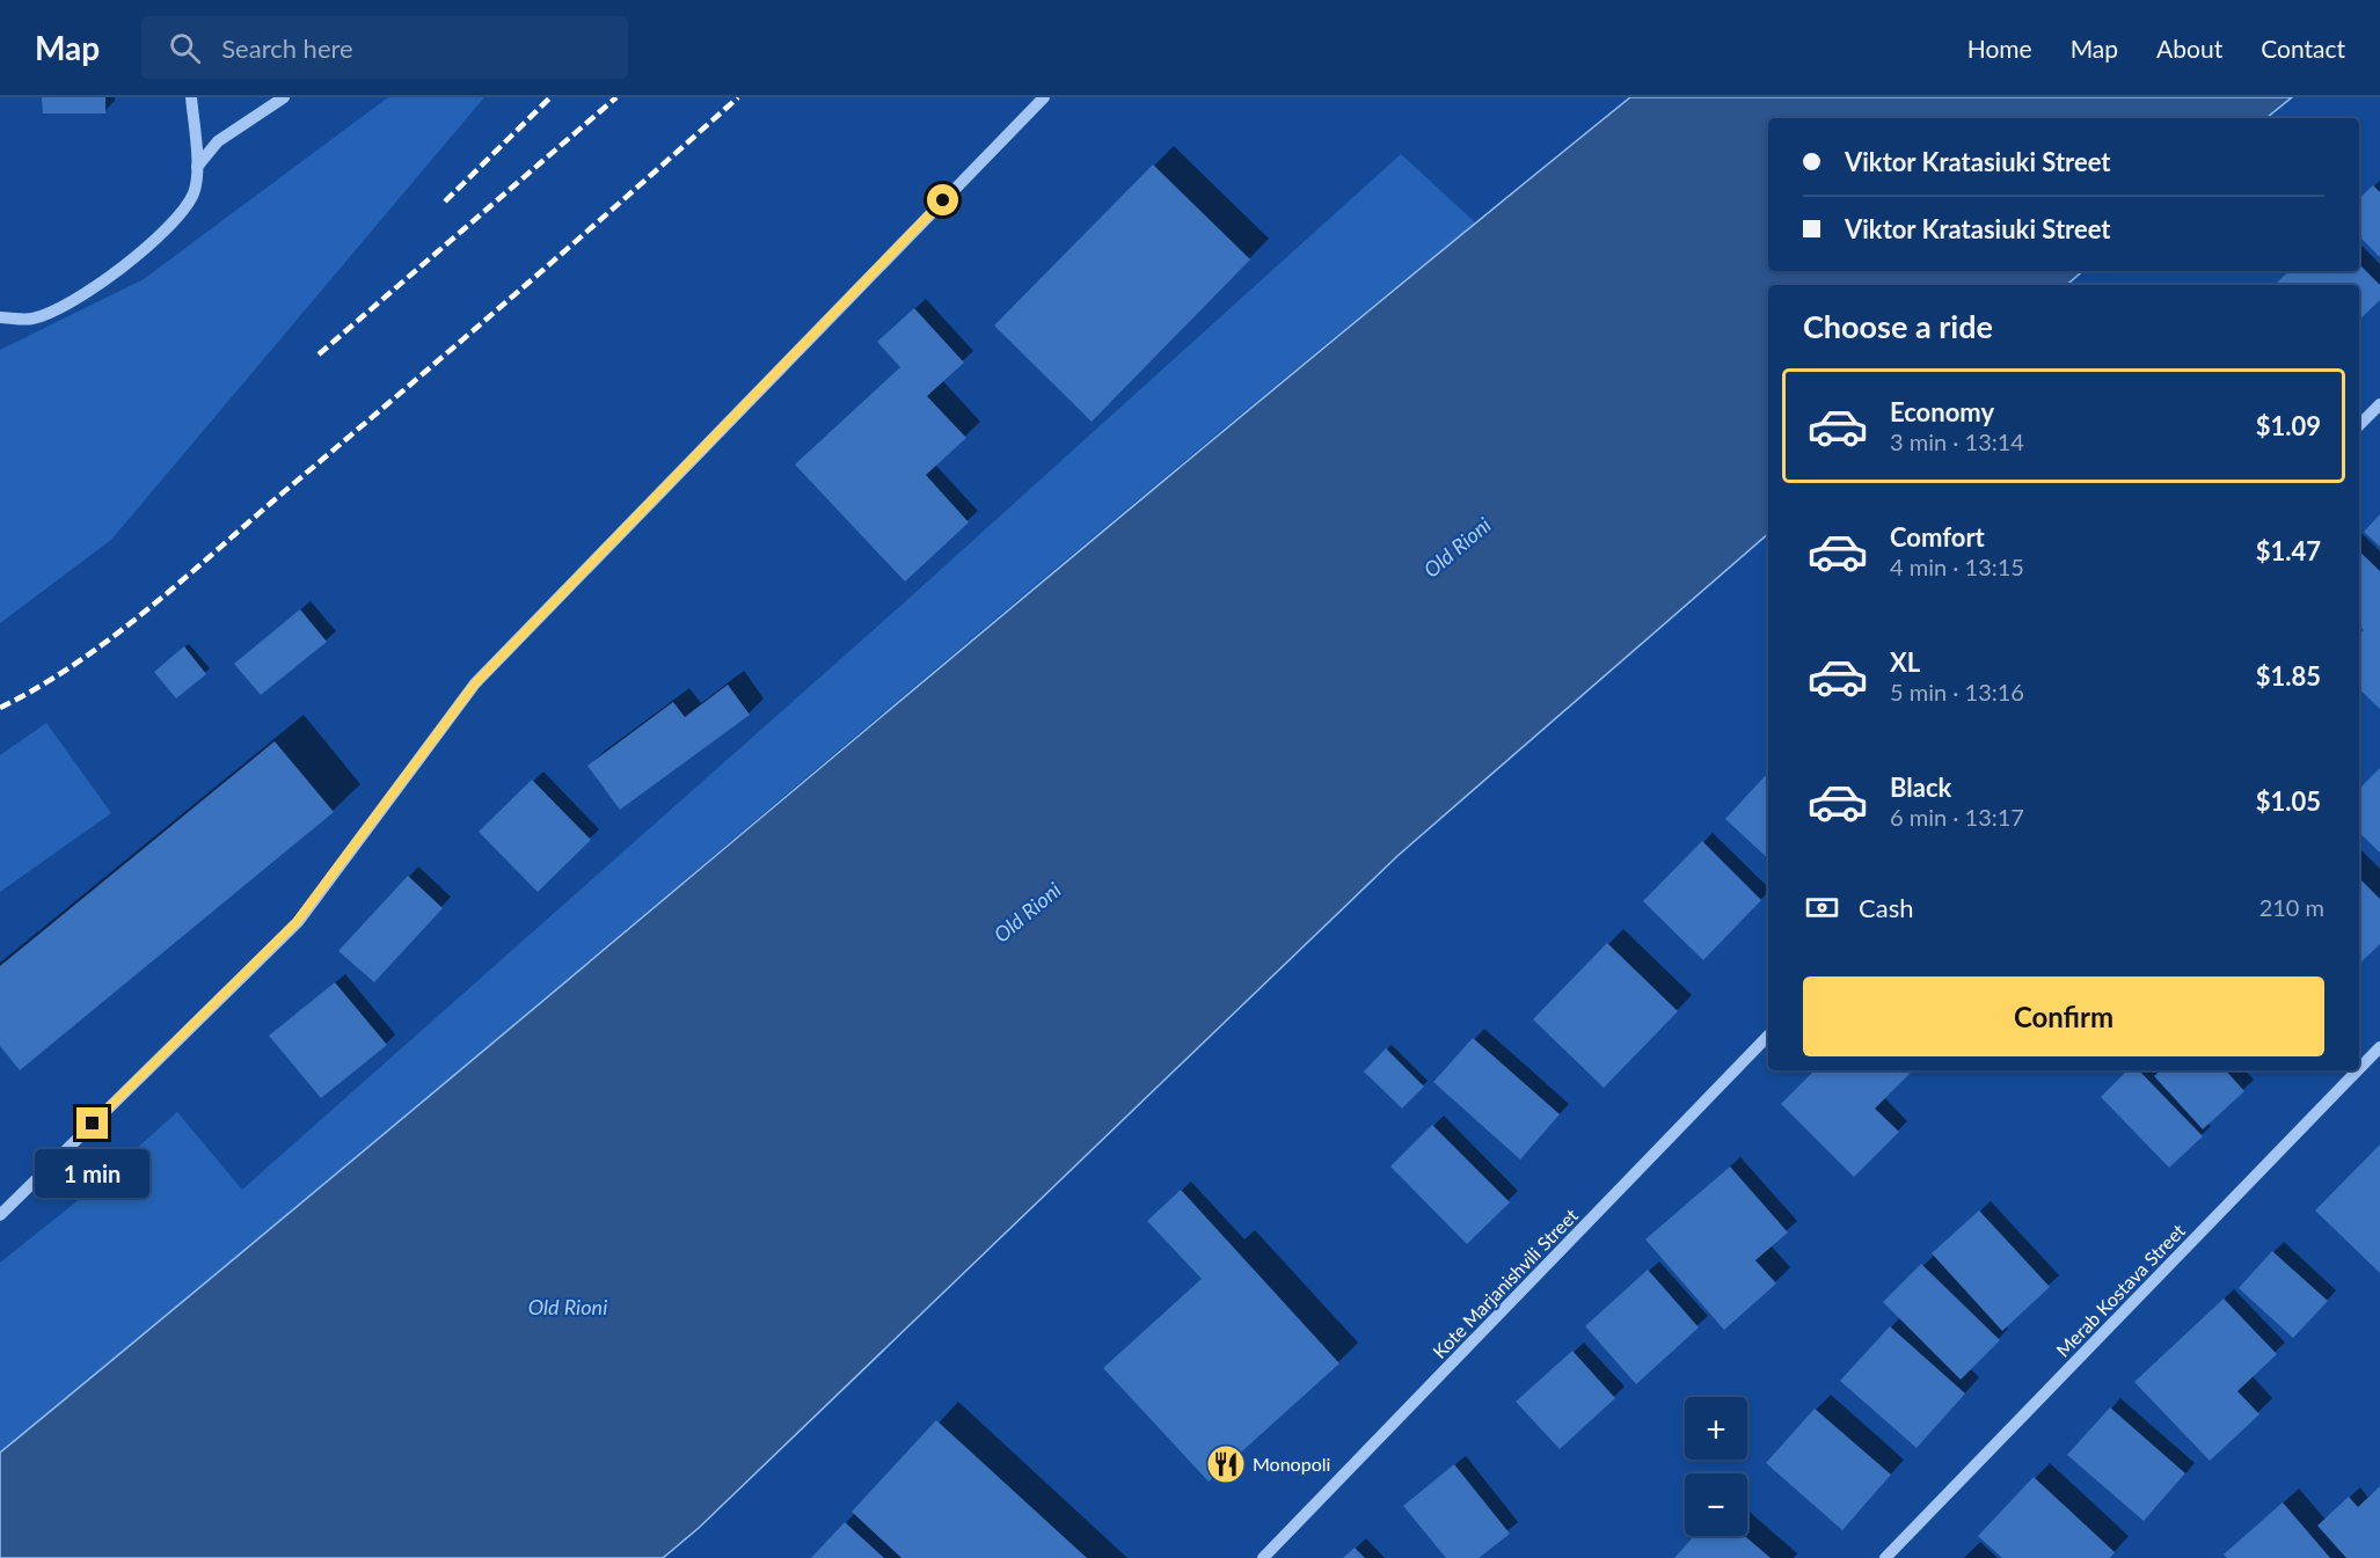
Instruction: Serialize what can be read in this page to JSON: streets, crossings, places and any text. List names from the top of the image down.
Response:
{
  "streets": {
    "street": ["Kote Marjanishvili Street", "Merab Kostava Street"]
  },
  "water": ["Old Rioni"],
  "places": {
    "restaurant": ["Monopoli"]
  },
  "page": {
    "header": "Map",
    "search": "Search here",
    "nav": [
      "Home",
      "Map",
      "About",
      "Contact"
    ],
    "banner": ["Viktor Kratasiuki Street", "Viktor Kratasiuki Street"],
    "heading": "Choose a ride",
    "list": [
      {
        "name": "Economy",
        "note": "3 min · 13:14",
        "value": "$1.09"
      },
      {
        "name": "Comfort",
        "note": "4 min · 13:15",
        "value": "$1.47"
      },
      {
        "name": "XL",
        "note": "5 min · 13:16",
        "value": "$1.85"
      },
      {
        "name": "Black",
        "note": "6 min · 13:17",
        "value": "$1.05"
      }
    ],
    "pay": ["Cash", "210 m"],
    "buttons": "Confirm",
    "bubble": "1 min",
    "map_buttons": ["+", "−"]
  }
}
